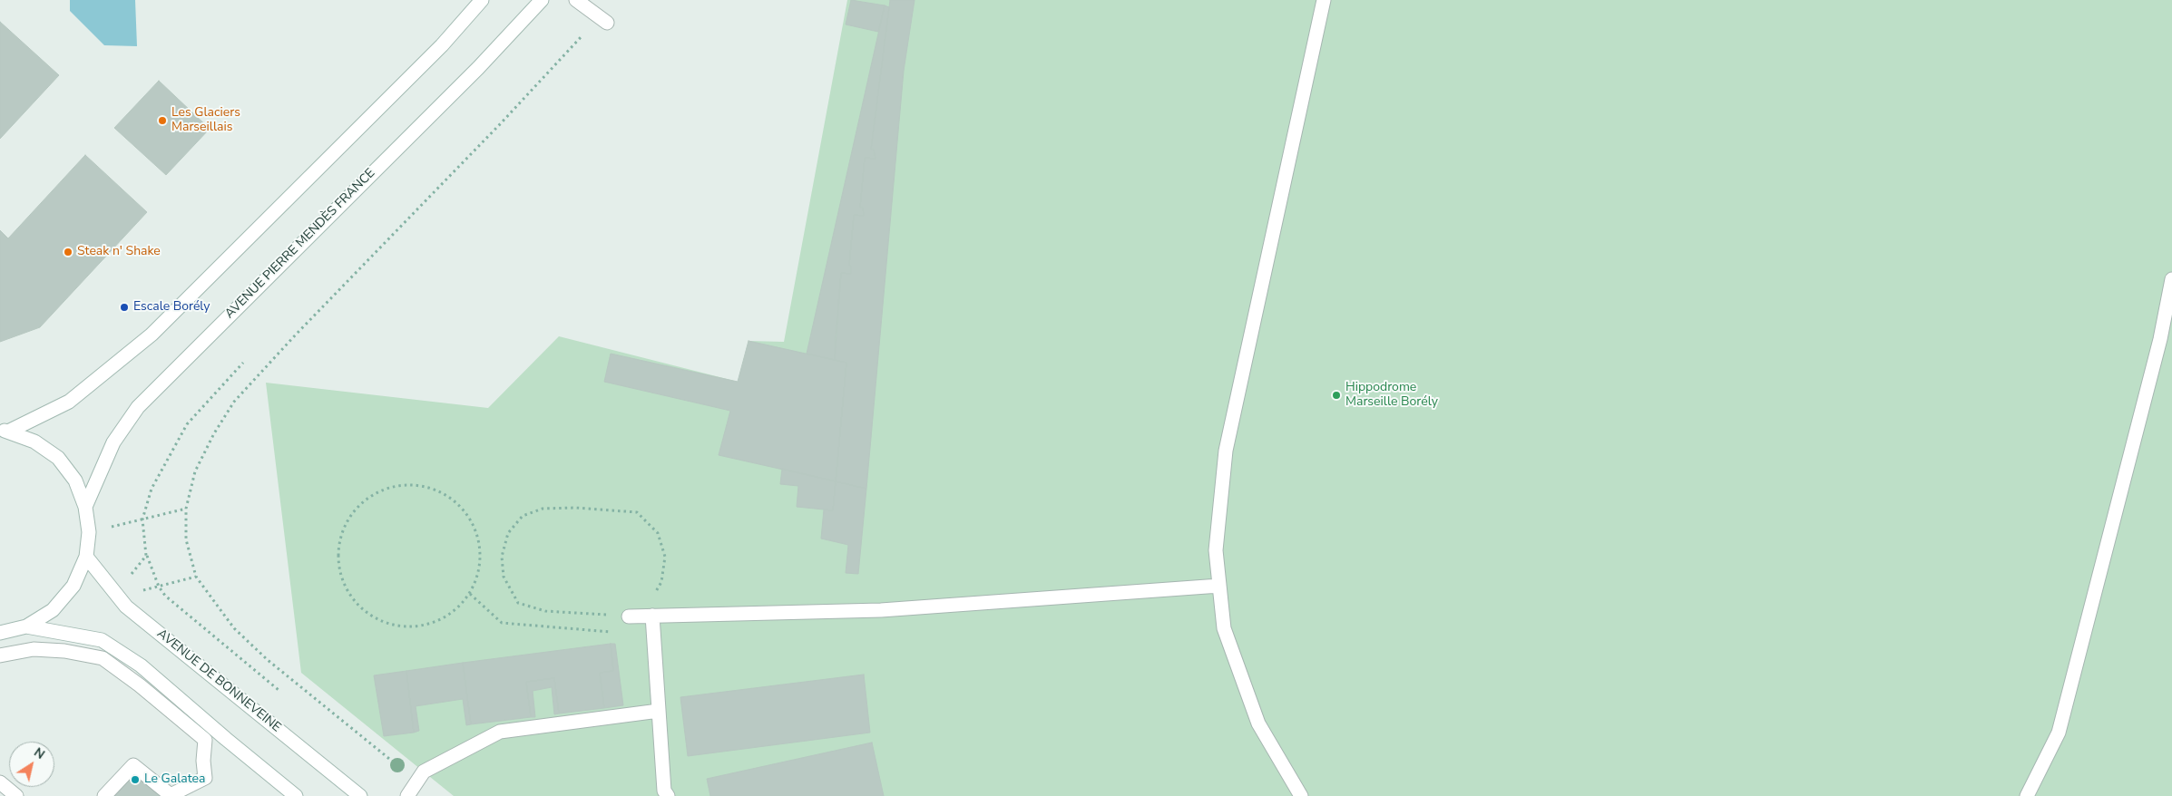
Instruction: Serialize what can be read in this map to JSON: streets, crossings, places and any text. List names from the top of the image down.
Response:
{
  "streets": {
    "street": ["AVENUE PIERRE MENDÈS FRANCE", "AVENUE DE BONNEVEINE"]
  },
  "places": [
    "Les Glaciers Marseillais",
    "Steak n' Shake",
    "Escale Borély",
    "Hippodrome Marseille Borély",
    "Le Galatea"
  ],
  "north": "top right"
}
